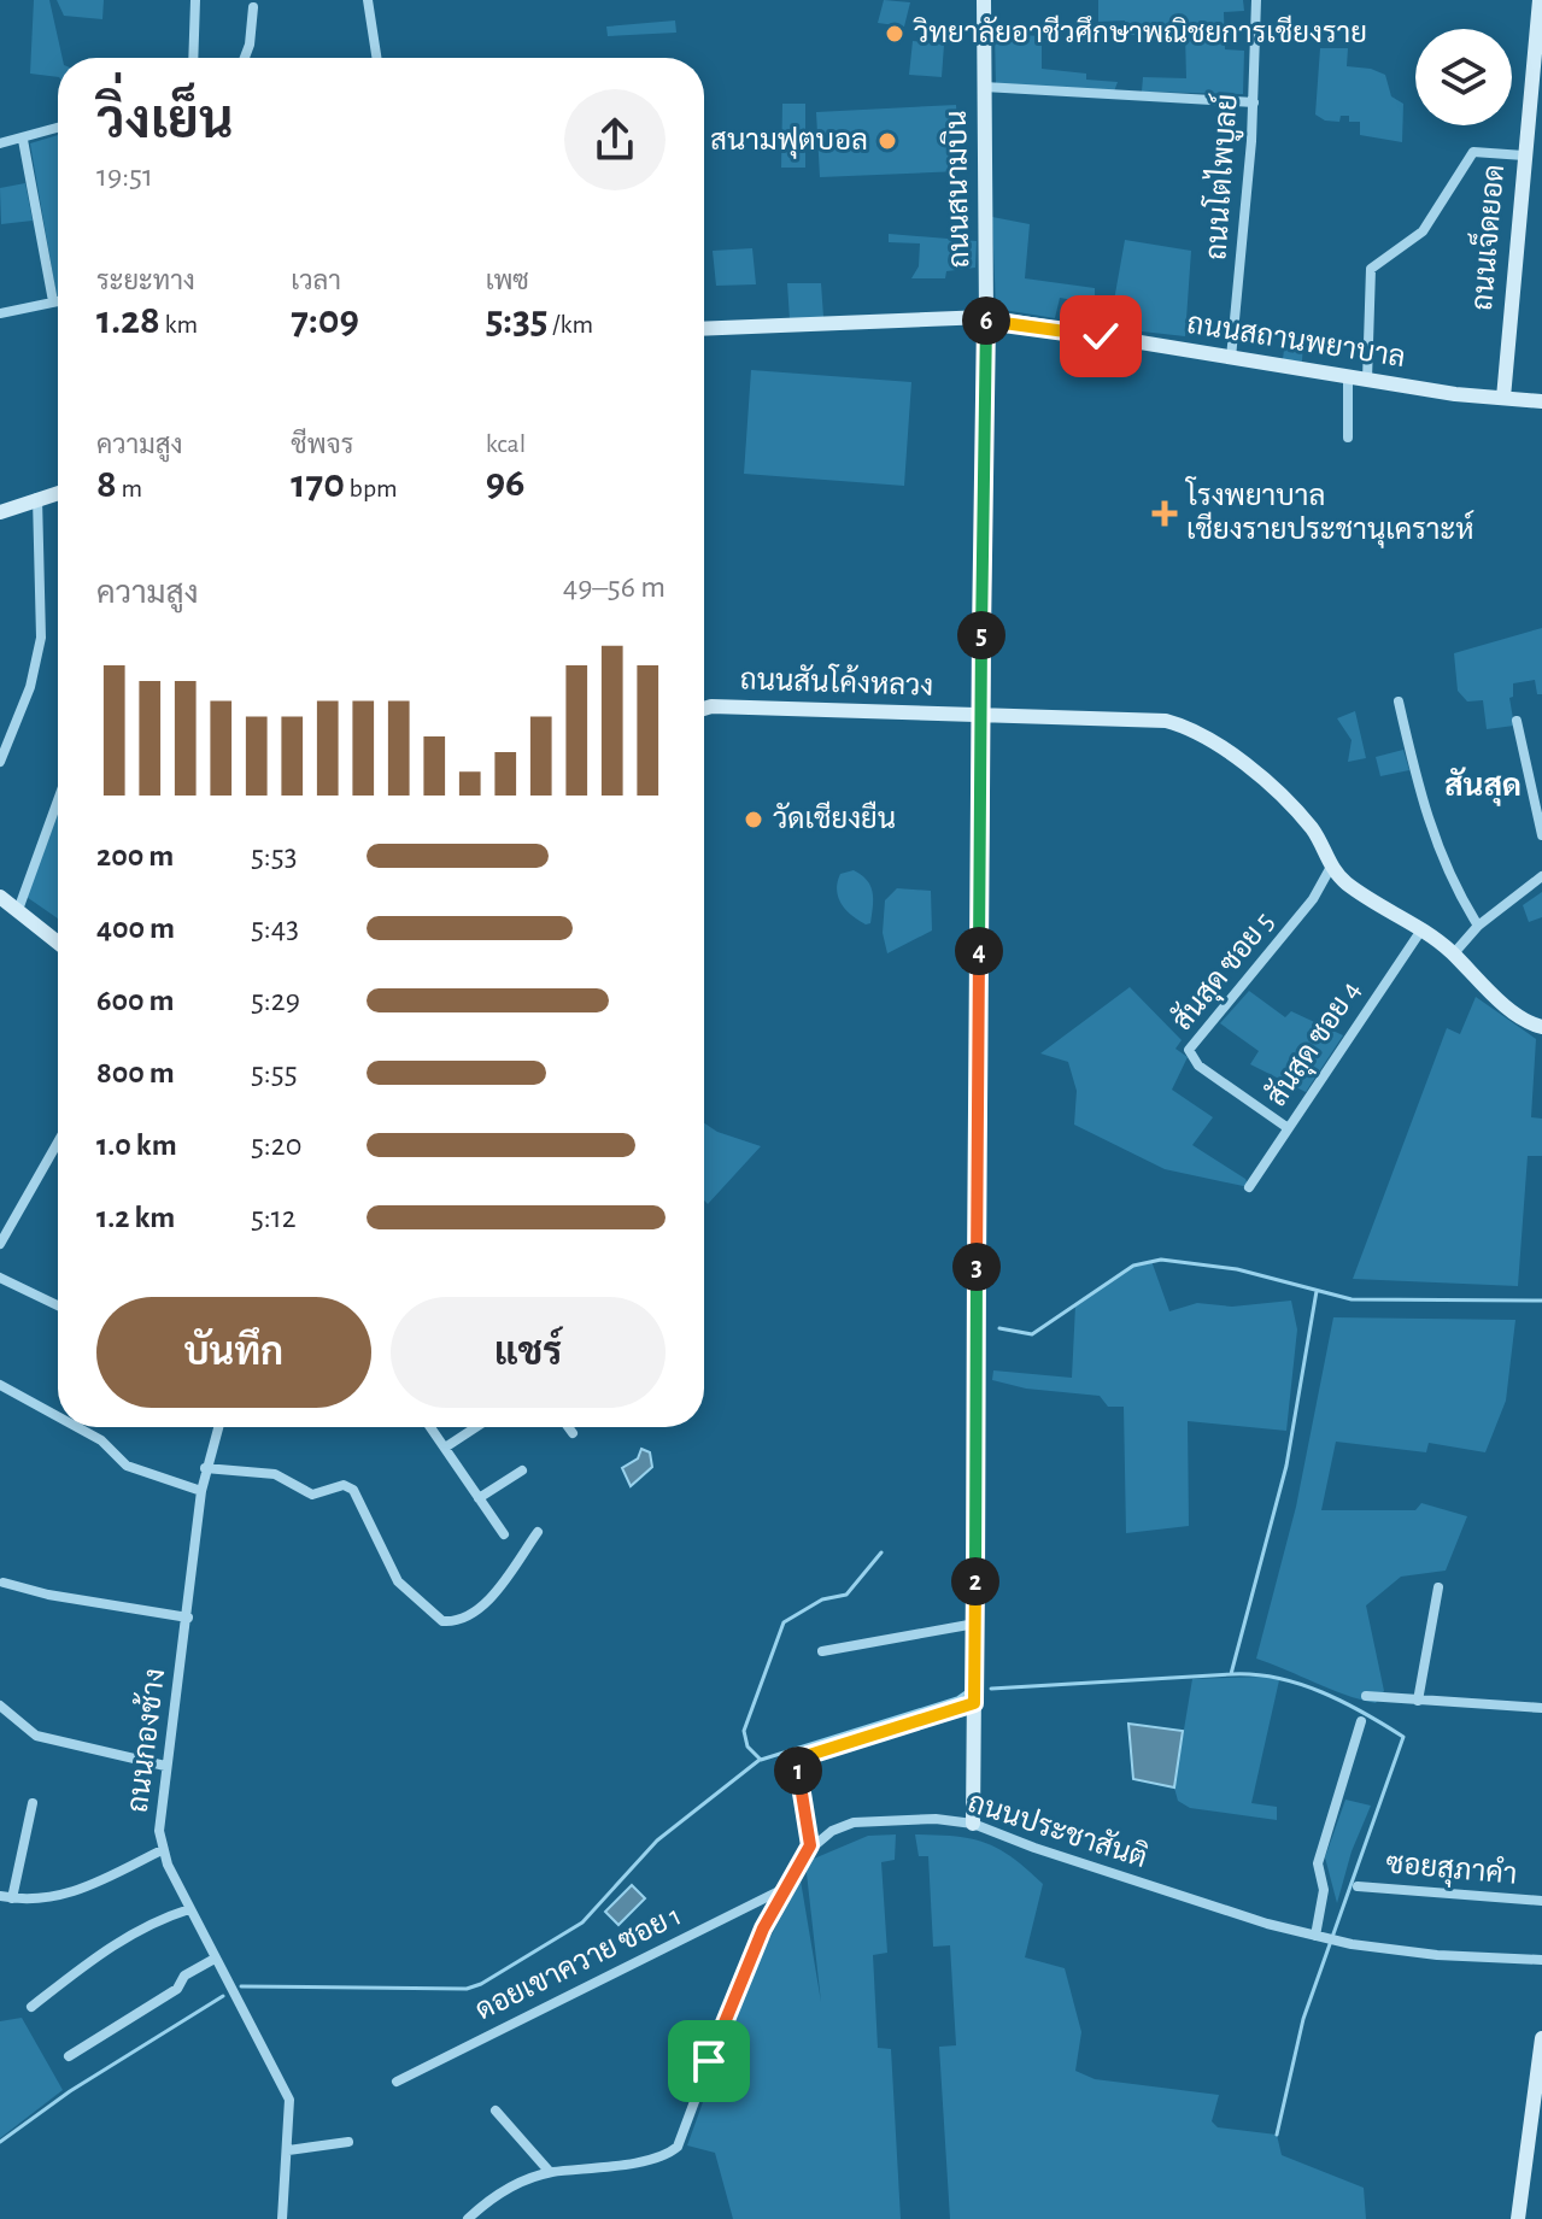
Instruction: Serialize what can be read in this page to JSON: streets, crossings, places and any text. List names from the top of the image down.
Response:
{
  "streets": {
    "street": [
      "ถนนโตไพบูลย์",
      "ถนนสนามบิน",
      "ถนนเจ็ดยอด",
      "ถนนสถานพยาบาล",
      "ถนนสันโค้งหลวง",
      "สันสุด ซอย 5",
      "สันสุด ซอย 4",
      "ถนนกองช้าง",
      "ถนนประชาสันติ",
      "ซอยสุภาคำ",
      "ดอยเขาควาย ซอย 1"
    ]
  },
  "crossings": [
    ["ถนนโตไพบูลย์", "ถนนสถานพยาบาล"],
    ["ถนนสนามบิน", "ถนนสถานพยาบาล"],
    ["ถนนสนามบิน", "ถนนสันโค้งหลวง"],
    ["ถนนสนามบิน", "ถนนประชาสันติ"],
    ["ถนนเจ็ดยอด", "ถนนสถานพยาบาล"],
    ["ถนนสันโค้งหลวง", "สันสุด ซอย 5"],
    ["สันสุด ซอย 5", "สันสุด ซอย 4"]
  ],
  "districts": ["สันสุด"],
  "places": {
    "other": ["วิทยาลัยอาชีวศึกษาพณิชยการเชียงราย", "สนามฟุตบอล", "วัดเชียงยืน"],
    "health": ["โรงพยาบาล เชียงรายประชานุเคราะห์"]
  },
  "page": {
    "heading": ["วิ่งเย็น", "19:51"],
    "stats": [
      ["ระยะทาง", "1.28 km"],
      ["เวลา", "7:09"],
      ["เพซ", "5:35 /km"],
      ["ความสูง", "8 m"],
      ["ชีพจร", "170 bpm"],
      ["kcal", "96"]
    ],
    "pins": [
      "6",
      "5",
      "4",
      "3",
      "2",
      "1"
    ],
    "chart": ["ความสูง", "49–56 m"],
    "list": [
      {
        "name": "200 m",
        "note": "5:53"
      },
      {
        "name": "400 m",
        "note": "5:43"
      },
      {
        "name": "600 m",
        "note": "5:29"
      },
      {
        "name": "800 m",
        "note": "5:55"
      },
      {
        "name": "1.0 km",
        "note": "5:20"
      },
      {
        "name": "1.2 km",
        "note": "5:12"
      }
    ],
    "buttons": ["บันทึก", "แชร์"]
  }
}
